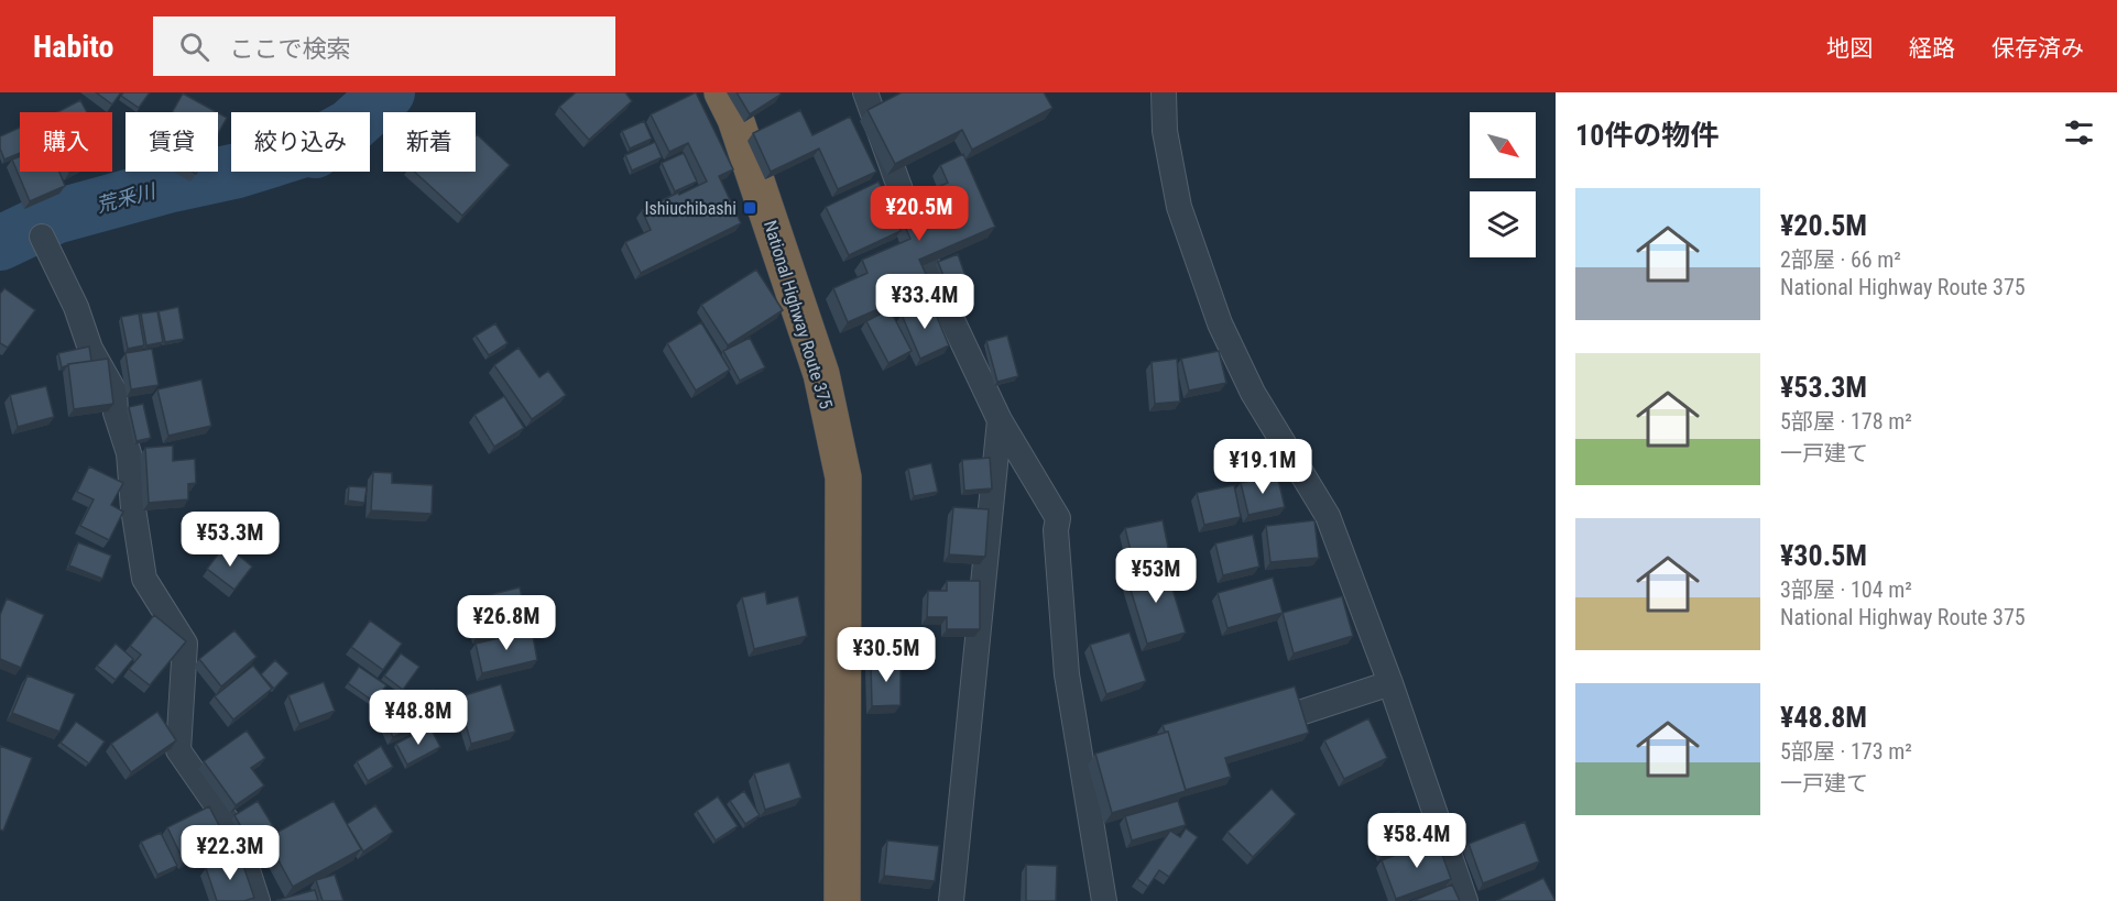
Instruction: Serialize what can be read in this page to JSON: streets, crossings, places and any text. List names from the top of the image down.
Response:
{
  "streets": {
    "highway": ["National Highway Route 375"]
  },
  "water": ["荒釆川"],
  "places": {
    "transit": ["Ishiuchibashi"]
  },
  "north": "bottom right",
  "page": {
    "header": "Habito",
    "search": "ここで検索",
    "nav": ["地図", "経路", "保存済み"],
    "heading": "10件の物件",
    "chip": [
      "購入",
      "賃貸",
      "絞り込み",
      "新着"
    ],
    "list": [
      {
        "name": "¥20.5M",
        "note": "2部屋 · 66 m² · National Highway Route 375"
      },
      {
        "name": "¥53.3M",
        "note": "5部屋 · 178 m² · 一戸建て"
      },
      {
        "name": "¥30.5M",
        "note": "3部屋 · 104 m² · National Highway Route 375"
      },
      {
        "name": "¥48.8M",
        "note": "5部屋 · 173 m² · 一戸建て"
      }
    ],
    "price": [
      "¥20.5M",
      "¥33.4M",
      "¥19.1M",
      "¥53.3M",
      "¥53M",
      "¥26.8M",
      "¥30.5M",
      "¥48.8M",
      "¥58.4M",
      "¥22.3M"
    ]
  }
}
